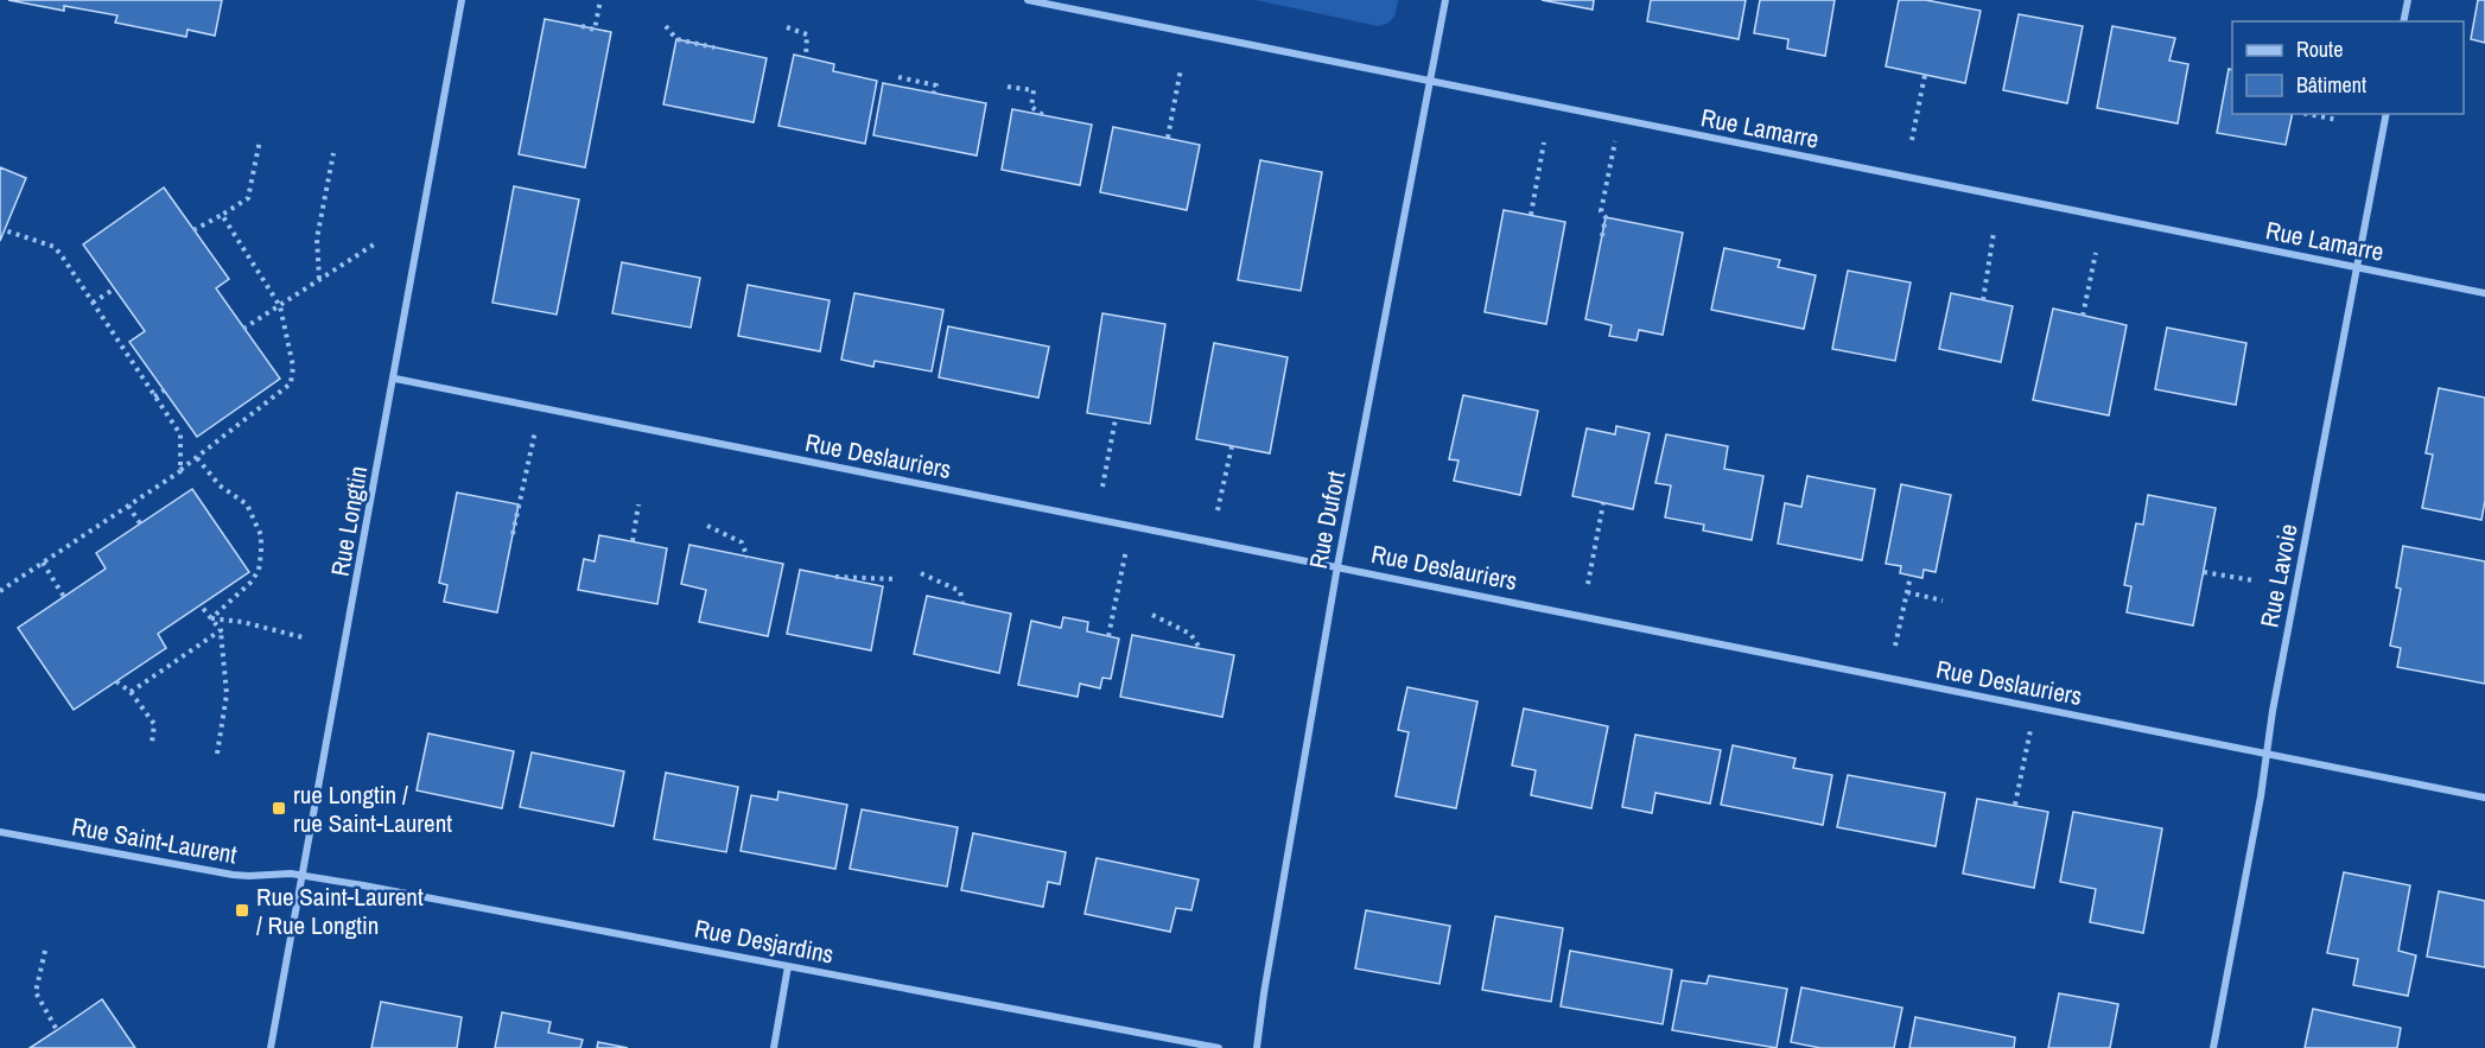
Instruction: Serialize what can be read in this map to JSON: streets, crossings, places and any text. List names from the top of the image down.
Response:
{
  "streets": {
    "street": [
      "Rue Lamarre",
      "Rue Deslauriers",
      "Rue Dufort",
      "Rue Longtin",
      "Rue Lavoie",
      "Rue Saint-Laurent",
      "Rue Desjardins"
    ]
  },
  "crossings": [
    ["Rue Lamarre", "Rue Dufort"],
    ["Rue Lamarre", "Rue Lavoie"],
    ["Rue Deslauriers", "Rue Dufort"],
    ["Rue Deslauriers", "Rue Longtin"],
    ["Rue Deslauriers", "Rue Lavoie"],
    ["Rue Longtin", "Rue Saint-Laurent"],
    ["Rue Longtin", "Rue Desjardins"],
    ["Rue Saint-Laurent", "Rue Desjardins"]
  ],
  "places": {
    "transit": ["rue Longtin / rue Saint-Laurent", "Rue Saint-Laurent / Rue Longtin"]
  },
  "legend": ["Route", "Bâtiment"]
}
